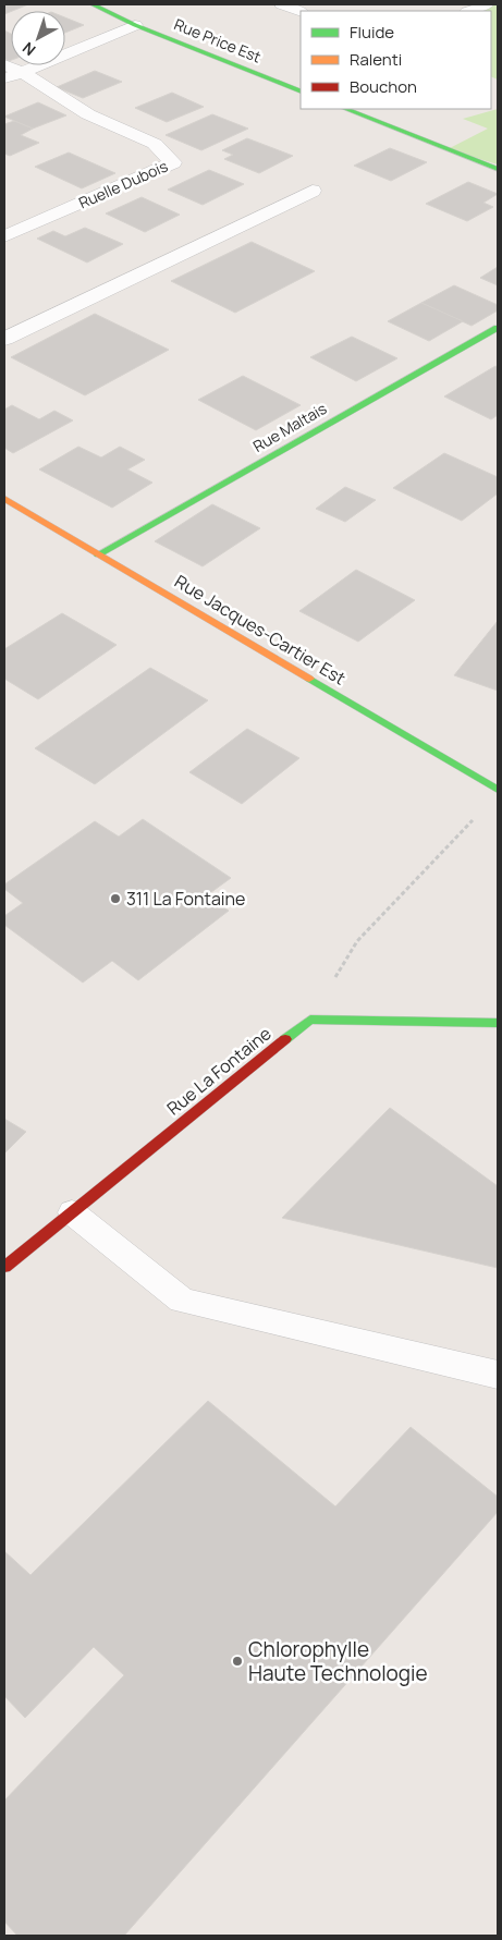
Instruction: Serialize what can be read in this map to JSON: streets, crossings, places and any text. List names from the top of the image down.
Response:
{
  "streets": {
    "street": [
      "Rue Price Est",
      "Ruelle Dubois",
      "Rue Maltais",
      "Rue Jacques-Cartier Est",
      "Rue La Fontaine"
    ]
  },
  "crossings": [
    ["Rue Maltais", "Rue Jacques-Cartier Est"]
  ],
  "places": ["311 La Fontaine", "Chlorophylle Haute Technologie"],
  "legend": ["Fluide", "Ralenti", "Bouchon"],
  "north": "bottom left"
}
